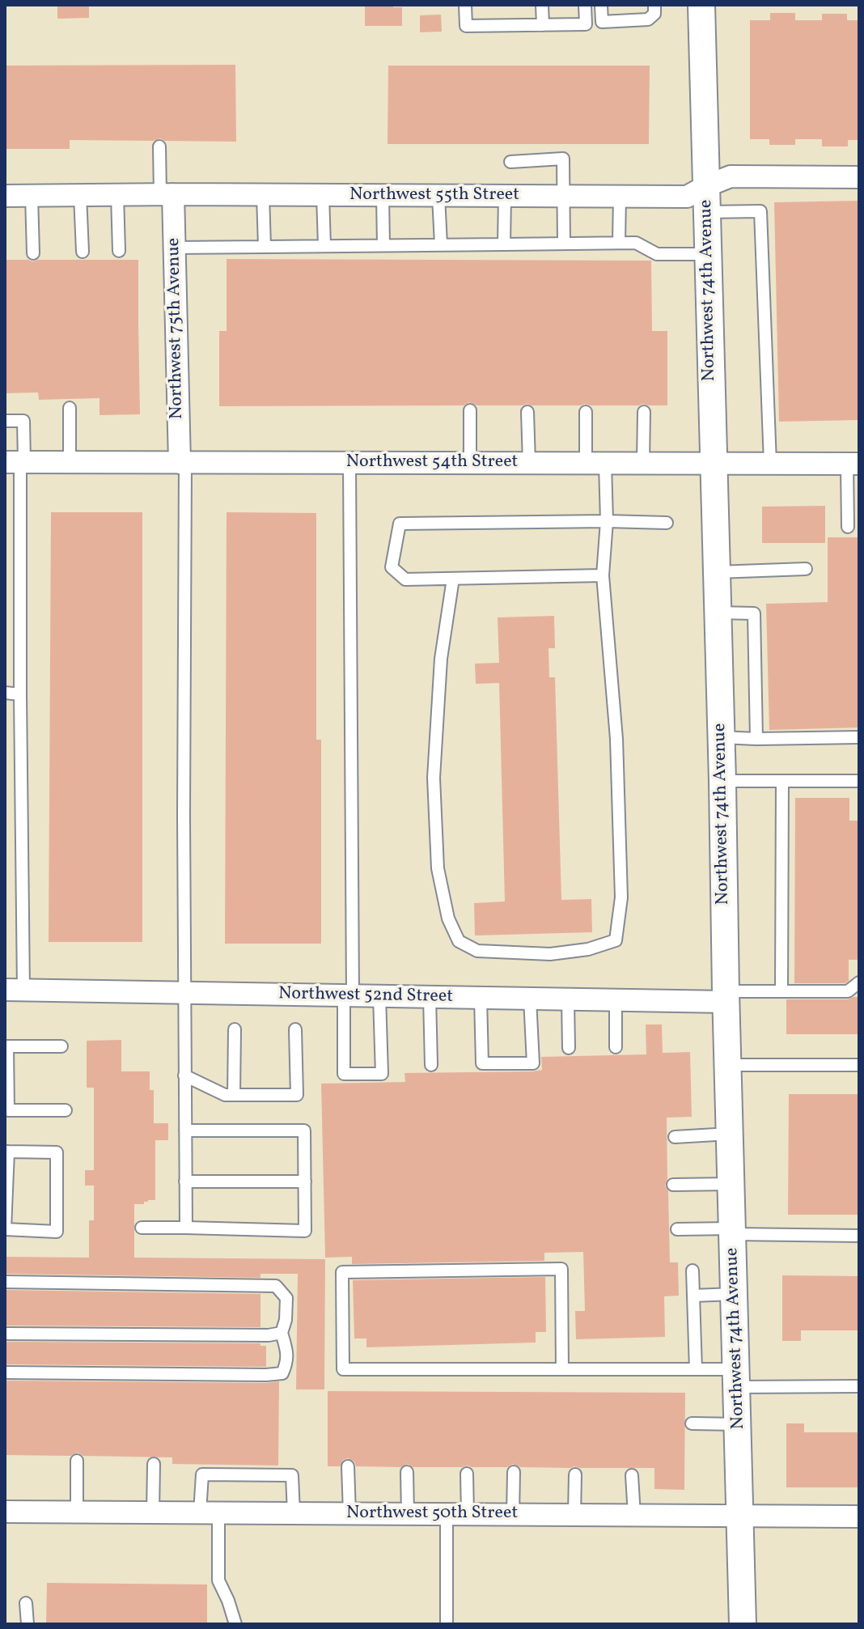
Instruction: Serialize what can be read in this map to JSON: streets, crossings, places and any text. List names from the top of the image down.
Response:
{
  "streets": {
    "street": [
      "Northwest 55th Street",
      "Northwest 74th Avenue",
      "Northwest 75th Avenue",
      "Northwest 54th Street",
      "Northwest 52nd Street",
      "Northwest 50th Street"
    ]
  },
  "crossings": [
    ["Northwest 55th Street", "Northwest 74th Avenue"],
    ["Northwest 55th Street", "Northwest 75th Avenue"],
    ["Northwest 74th Avenue", "Northwest 54th Street"],
    ["Northwest 74th Avenue", "Northwest 52nd Street"],
    ["Northwest 74th Avenue", "Northwest 50th Street"],
    ["Northwest 75th Avenue", "Northwest 54th Street"]
  ]
}
